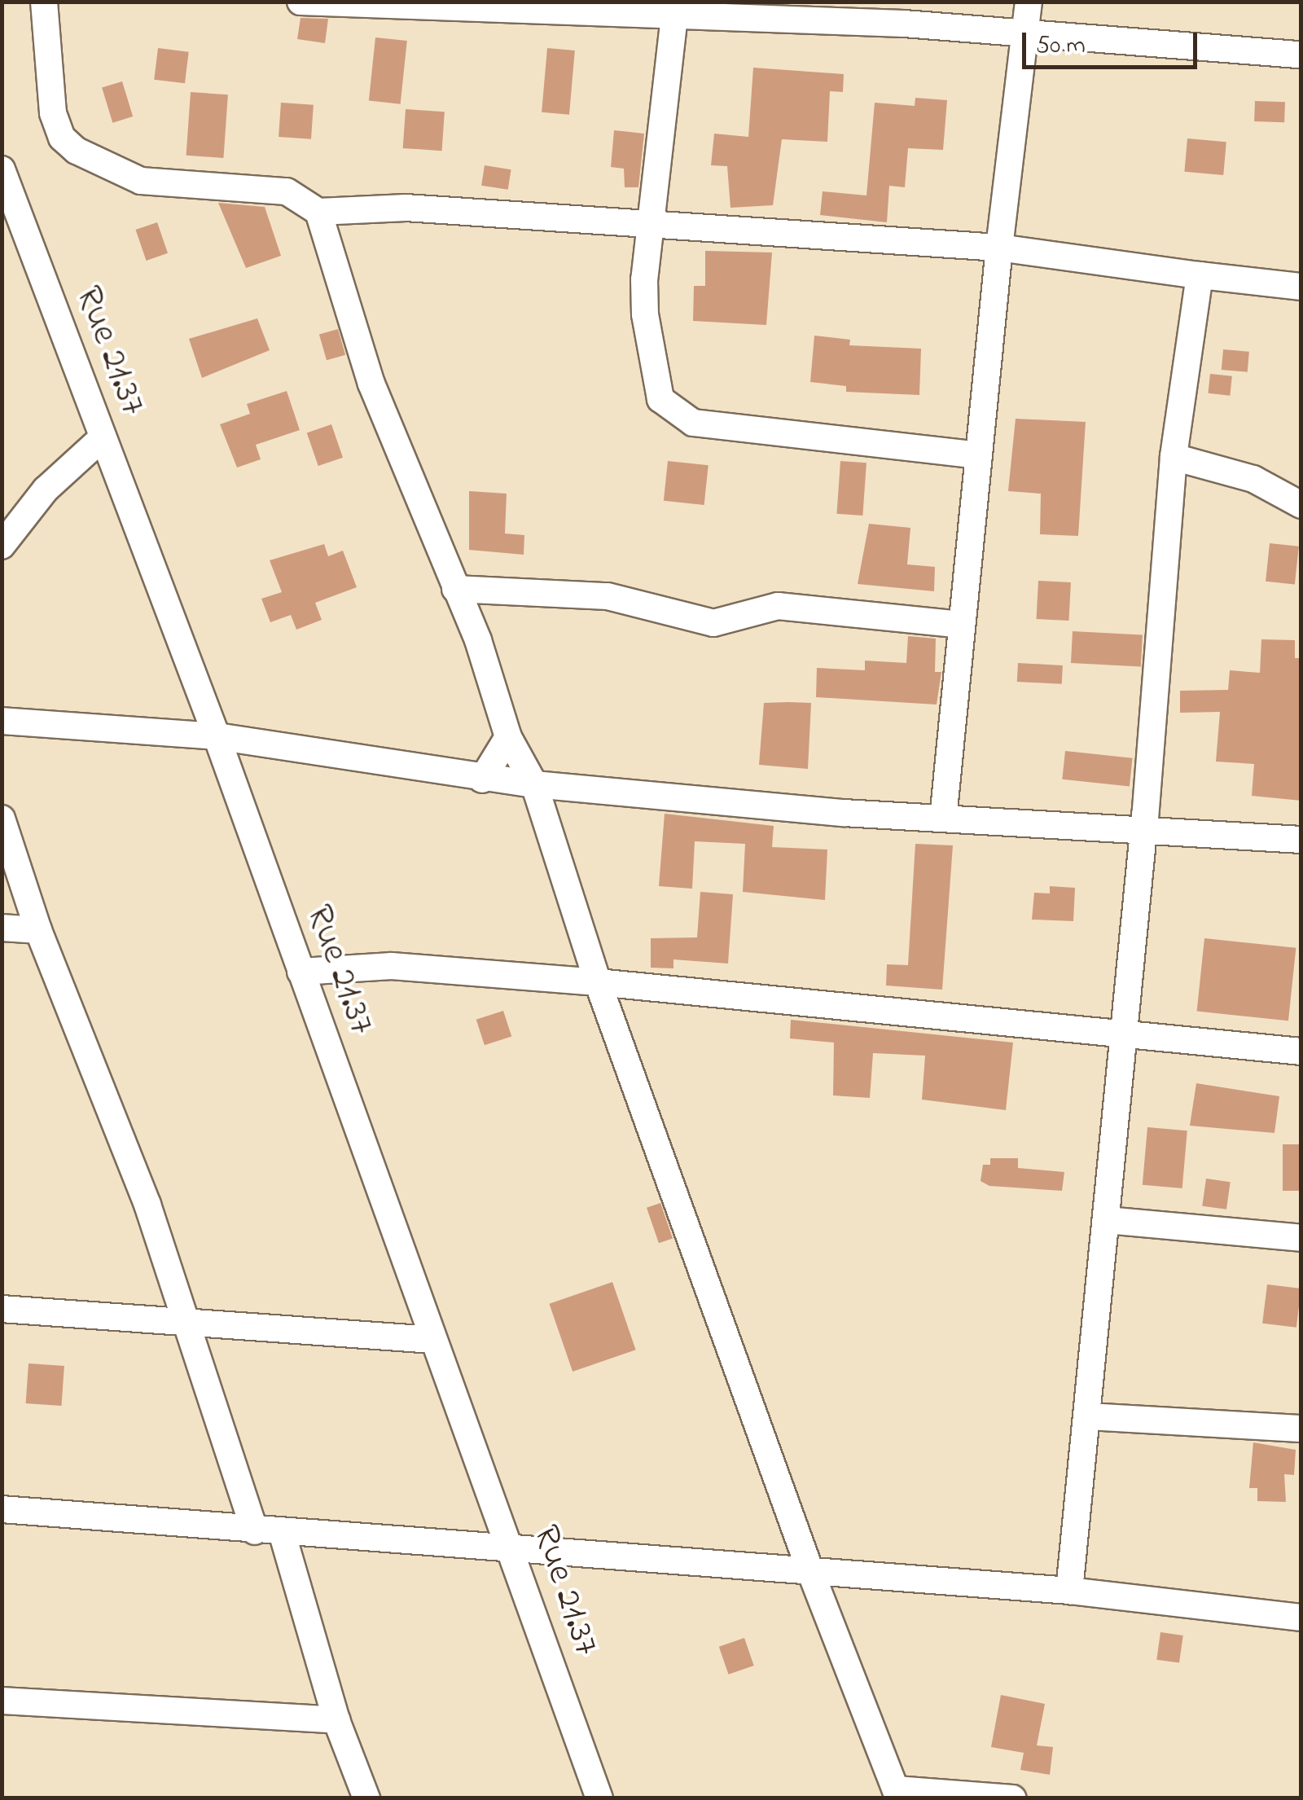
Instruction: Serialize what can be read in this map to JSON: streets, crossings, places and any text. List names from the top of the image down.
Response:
{
  "streets": {
    "street": ["Rue 21.37"]
  },
  "scale_bar": "50 m"
}
